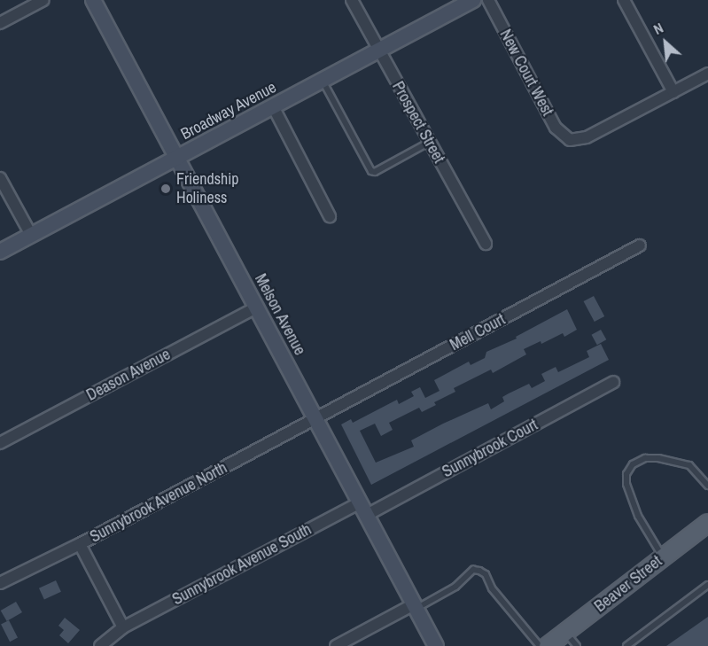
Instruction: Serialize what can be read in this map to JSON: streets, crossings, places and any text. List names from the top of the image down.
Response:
{
  "streets": {
    "main road": ["Beaver Street"],
    "street": [
      "New Court West",
      "Broadway Avenue",
      "Prospect Street",
      "Melson Avenue",
      "Mell Court",
      "Deason Avenue",
      "Sunnybrook Court",
      "Sunnybrook Avenue North",
      "Sunnybrook Avenue South"
    ]
  },
  "crossings": [
    ["Broadway Avenue", "Prospect Street"],
    ["Broadway Avenue", "Melson Avenue"],
    ["Melson Avenue", "Mell Court"],
    ["Melson Avenue", "Deason Avenue"],
    ["Melson Avenue", "Sunnybrook Court"],
    ["Melson Avenue", "Sunnybrook Avenue North"],
    ["Melson Avenue", "Sunnybrook Avenue South"],
    ["Mell Court", "Sunnybrook Avenue North"],
    ["Sunnybrook Court", "Sunnybrook Avenue South"]
  ],
  "places": ["Friendship Holiness"],
  "north": "top left"
}
